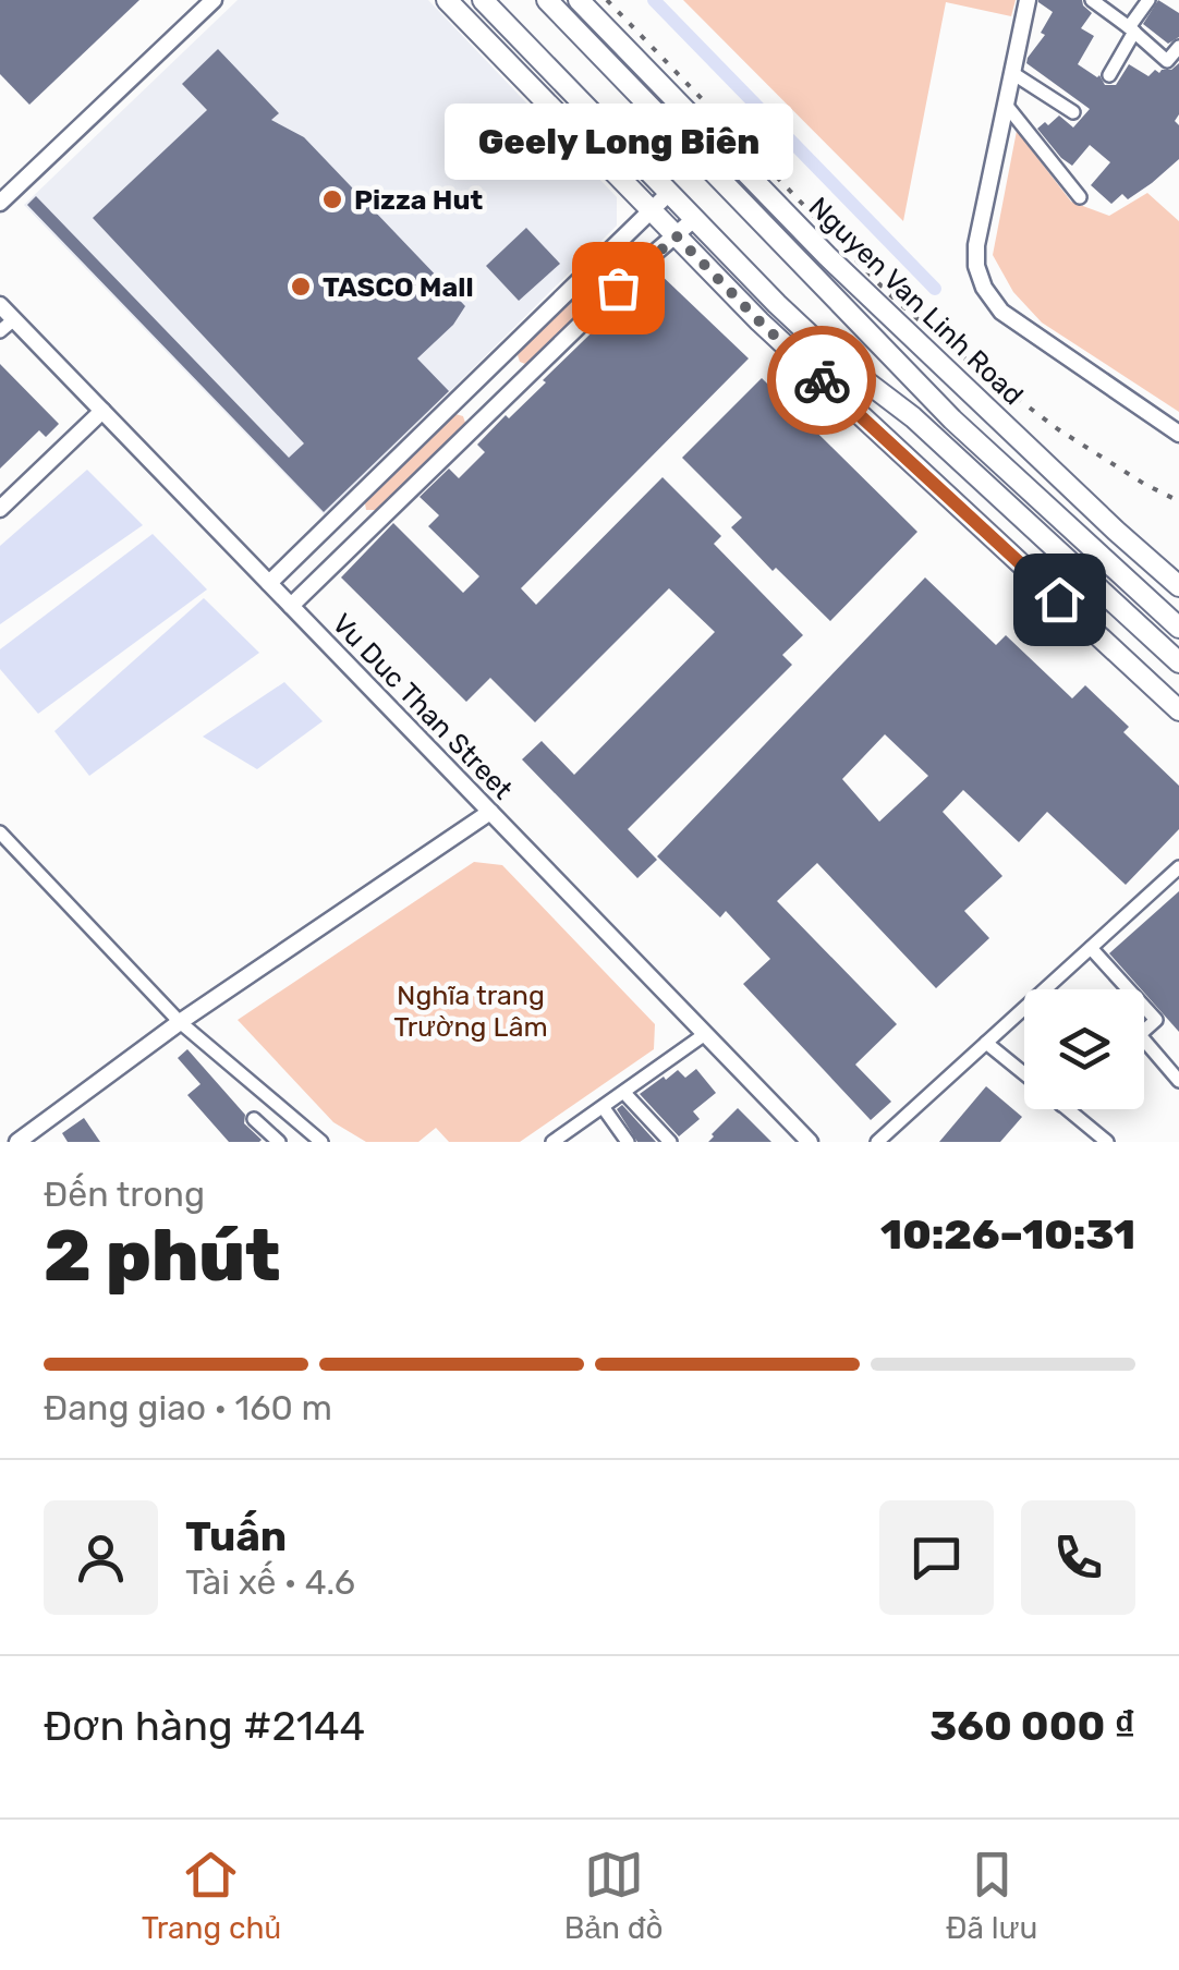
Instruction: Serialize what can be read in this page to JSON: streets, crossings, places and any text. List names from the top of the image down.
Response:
{
  "streets": {
    "highway": ["Nguyen Van Linh Road"],
    "street": ["Vu Duc Than Street"]
  },
  "parks": ["Nghĩa trang Trường Lâm"],
  "places": ["Pizza Hut", "TASCO Mall", "Geely Long Biên"],
  "page": {
    "bubble": "Geely Long Biên",
    "heading": ["2 phút", "Đến trong", "10:26–10:31"],
    "panel": [
      "Tuấn",
      "Tài xế · 4.6",
      "Đơn hàng #2144",
      "360 000 ₫"
    ],
    "bar": "Đang giao · 160 m",
    "tabs": ["Trang chủ", "Bản đồ", "Đã lưu"]
  }
}
